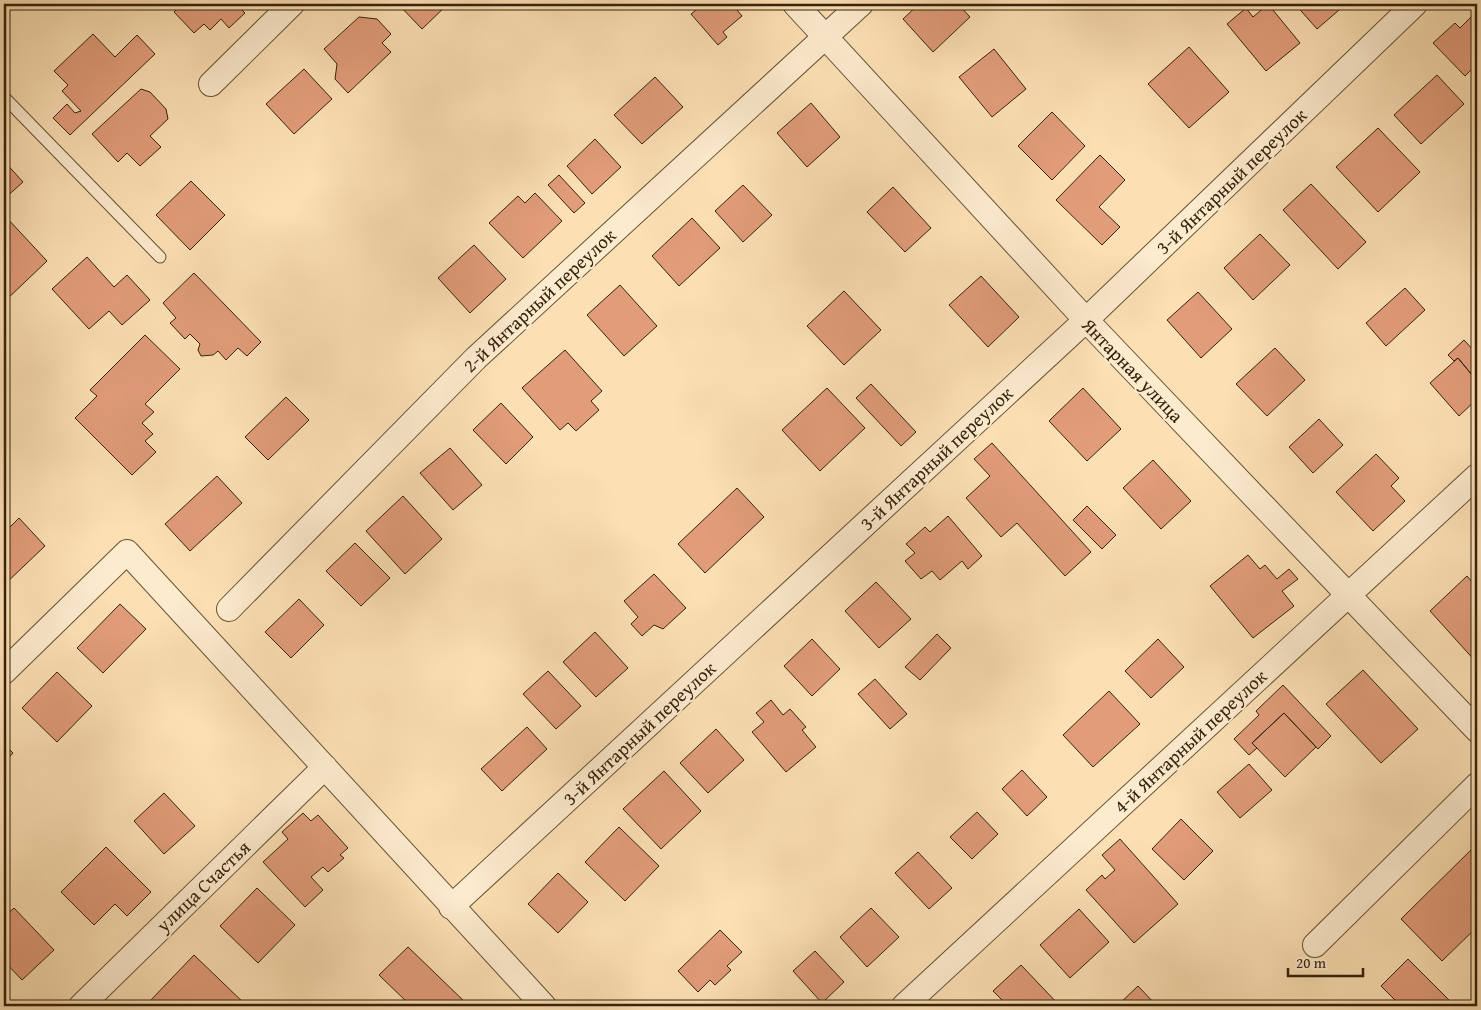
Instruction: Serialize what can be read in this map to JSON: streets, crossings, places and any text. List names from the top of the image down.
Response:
{
  "streets": {
    "street": [
      "3-й Янтарный переулок",
      "2-й Янтарный переулок",
      "Янтарная улица",
      "4-й Янтарный переулок",
      "улица Счастья"
    ]
  },
  "crossings": [
    ["3-й Янтарный переулок", "Янтарная улица"],
    ["2-й Янтарный переулок", "Янтарная улица"],
    ["Янтарная улица", "4-й Янтарный переулок"]
  ],
  "scale_bar": "20 m"
}
